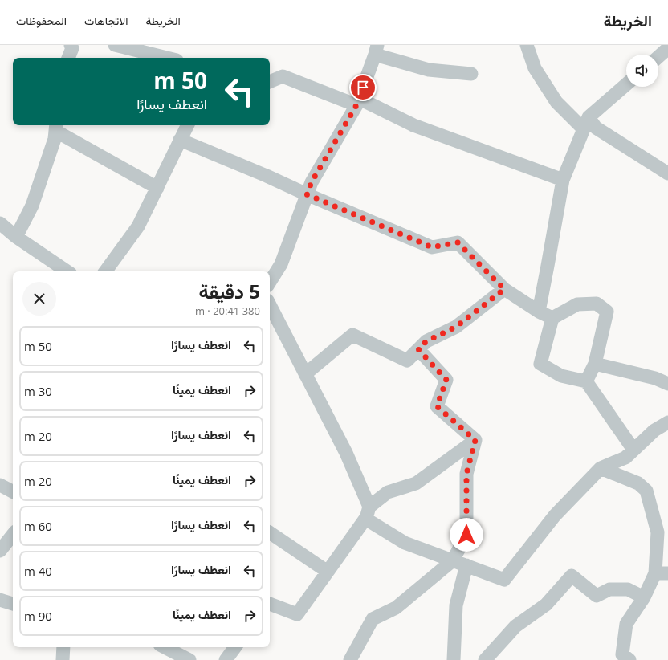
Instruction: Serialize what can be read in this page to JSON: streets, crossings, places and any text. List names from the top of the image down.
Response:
{
  "page": {
    "header": "الخريطة",
    "nav": ["الخريطة", "الاتجاهات", "المحفوظات"],
    "turn": ["50 m", "انعطف يسارًا"],
    "heading": ["5 دقيقة", "380 m · 20:41"],
    "list": [
      {
        "name": "انعطف يسارًا",
        "value": "50 m"
      },
      {
        "name": "انعطف يمينًا",
        "value": "30 m"
      },
      {
        "name": "انعطف يسارًا",
        "value": "20 m"
      },
      {
        "name": "انعطف يمينًا",
        "value": "20 m"
      },
      {
        "name": "انعطف يسارًا",
        "value": "60 m"
      },
      {
        "name": "انعطف يسارًا",
        "value": "40 m"
      },
      {
        "name": "انعطف يمينًا",
        "value": "90 m"
      }
    ]
  }
}
